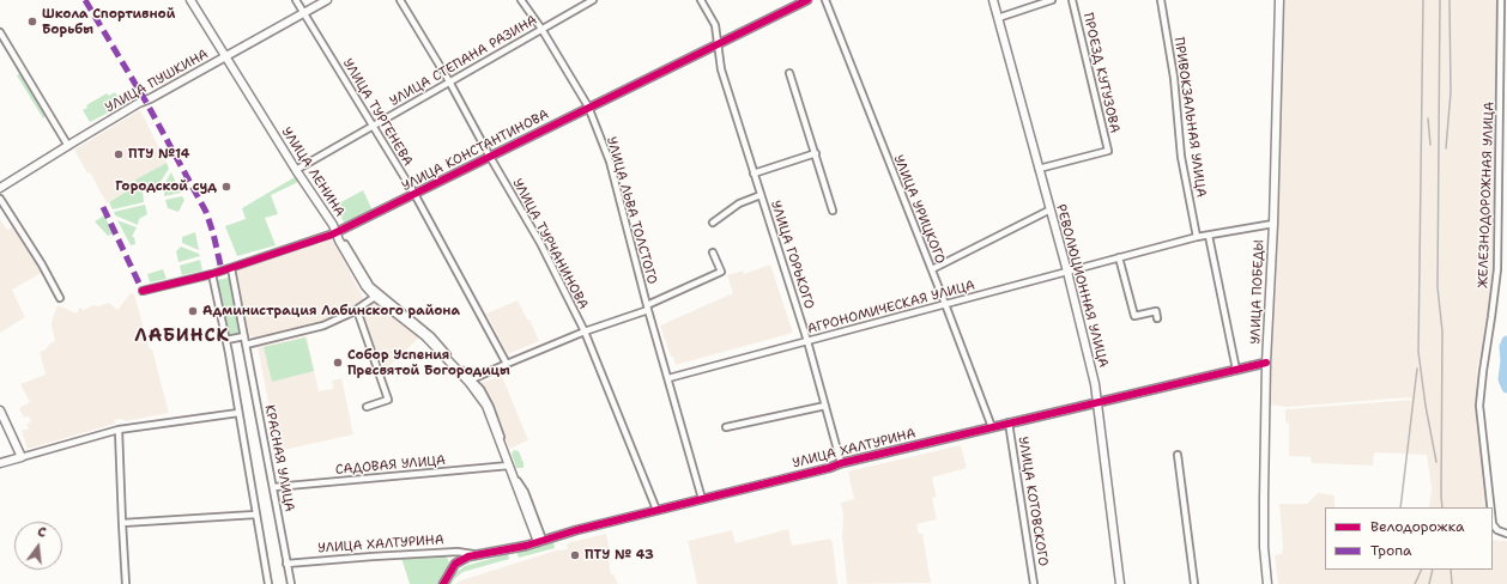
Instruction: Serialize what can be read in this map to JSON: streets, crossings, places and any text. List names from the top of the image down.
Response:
{
  "streets": {
    "street": [
      "УЛИЦА СТЕПАНА РАЗИНА",
      "ПРОЕЗД КУТУЗОВА",
      "УЛИЦА ПУШКИНА",
      "УЛИЦА ТУРГЕНЕВА",
      "ПРИВОКЗАЛЬНАЯ УЛИЦА",
      "УЛИЦА КОНСТАНТИНОВА",
      "УЛИЦА ЛЕНИНА",
      "ЖЕЛЕЗНОДОРОЖНАЯ УЛИЦА",
      "УЛИЦА УРИЦКОГО",
      "УЛИЦА ЛЬВА ТОЛСТОГО",
      "УЛИЦА ТУРЧАНИНОВА",
      "УЛИЦА ГОРЬКОГО",
      "РЕВОЛЮЦИОННАЯ УЛИЦА",
      "УЛИЦА ПОБЕДЫ",
      "АГРОНОМИЧЕСКАЯ УЛИЦА",
      "УЛИЦА ХАЛТУРИНА",
      "КРАСНАЯ УЛИЦА",
      "САДОВАЯ УЛИЦА",
      "УЛИЦА КОТОВСКОГО"
    ]
  },
  "crossings": [
    ["УЛИЦА СТЕПАНА РАЗИНА", "УЛИЦА ТУРГЕНЕВА"],
    ["УЛИЦА СТЕПАНА РАЗИНА", "УЛИЦА ЛЕНИНА"],
    ["УЛИЦА СТЕПАНА РАЗИНА", "УЛИЦА ЛЬВА ТОЛСТОГО"],
    ["УЛИЦА СТЕПАНА РАЗИНА", "УЛИЦА ТУРЧАНИНОВА"],
    ["ПРОЕЗД КУТУЗОВА", "РЕВОЛЮЦИОННАЯ УЛИЦА"],
    ["УЛИЦА ПУШКИНА", "УЛИЦА ТУРГЕНЕВА"],
    ["УЛИЦА ПУШКИНА", "УЛИЦА ЛЕНИНА"],
    ["УЛИЦА ТУРГЕНЕВА", "УЛИЦА КОНСТАНТИНОВА"],
    ["ПРИВОКЗАЛЬНАЯ УЛИЦА", "АГРОНОМИЧЕСКАЯ УЛИЦА"],
    ["УЛИЦА КОНСТАНТИНОВА", "УЛИЦА ЛЕНИНА"],
    ["УЛИЦА КОНСТАНТИНОВА", "УЛИЦА ЛЬВА ТОЛСТОГО"],
    ["УЛИЦА КОНСТАНТИНОВА", "УЛИЦА ТУРЧАНИНОВА"],
    ["УЛИЦА КОНСТАНТИНОВА", "УЛИЦА ГОРЬКОГО"],
    ["УЛИЦА КОНСТАНТИНОВА", "КРАСНАЯ УЛИЦА"],
    ["УЛИЦА ЛЕНИНА", "УЛИЦА ХАЛТУРИНА"],
    ["УЛИЦА ЛЕНИНА", "САДОВАЯ УЛИЦА"],
    ["УЛИЦА УРИЦКОГО", "АГРОНОМИЧЕСКАЯ УЛИЦА"],
    ["УЛИЦА УРИЦКОГО", "УЛИЦА ХАЛТУРИНА"],
    ["УЛИЦА ЛЬВА ТОЛСТОГО", "АГРОНОМИЧЕСКАЯ УЛИЦА"],
    ["УЛИЦА ЛЬВА ТОЛСТОГО", "УЛИЦА ХАЛТУРИНА"],
    ["УЛИЦА ТУРЧАНИНОВА", "УЛИЦА ХАЛТУРИНА"],
    ["УЛИЦА ГОРЬКОГО", "АГРОНОМИЧЕСКАЯ УЛИЦА"],
    ["УЛИЦА ГОРЬКОГО", "УЛИЦА ХАЛТУРИНА"],
    ["РЕВОЛЮЦИОННАЯ УЛИЦА", "АГРОНОМИЧЕСКАЯ УЛИЦА"],
    ["РЕВОЛЮЦИОННАЯ УЛИЦА", "УЛИЦА ХАЛТУРИНА"],
    ["УЛИЦА ПОБЕДЫ", "АГРОНОМИЧЕСКАЯ УЛИЦА"],
    ["УЛИЦА ПОБЕДЫ", "УЛИЦА ХАЛТУРИНА"],
    ["УЛИЦА ХАЛТУРИНА", "КРАСНАЯ УЛИЦА"],
    ["УЛИЦА ХАЛТУРИНА", "УЛИЦА КОТОВСКОГО"],
    ["КРАСНАЯ УЛИЦА", "САДОВАЯ УЛИЦА"]
  ],
  "districts": ["ЛАБИНСК"],
  "places": [
    "Школа Спортивной Борьбы",
    "ПТУ №14",
    "Городской суд",
    "Администрация Лабинского района",
    "Собор Успения Пресвятой Богородицы",
    "ПТУ № 43"
  ],
  "legend": ["Велодорожка", "Тропа"],
  "north": "top"
}
